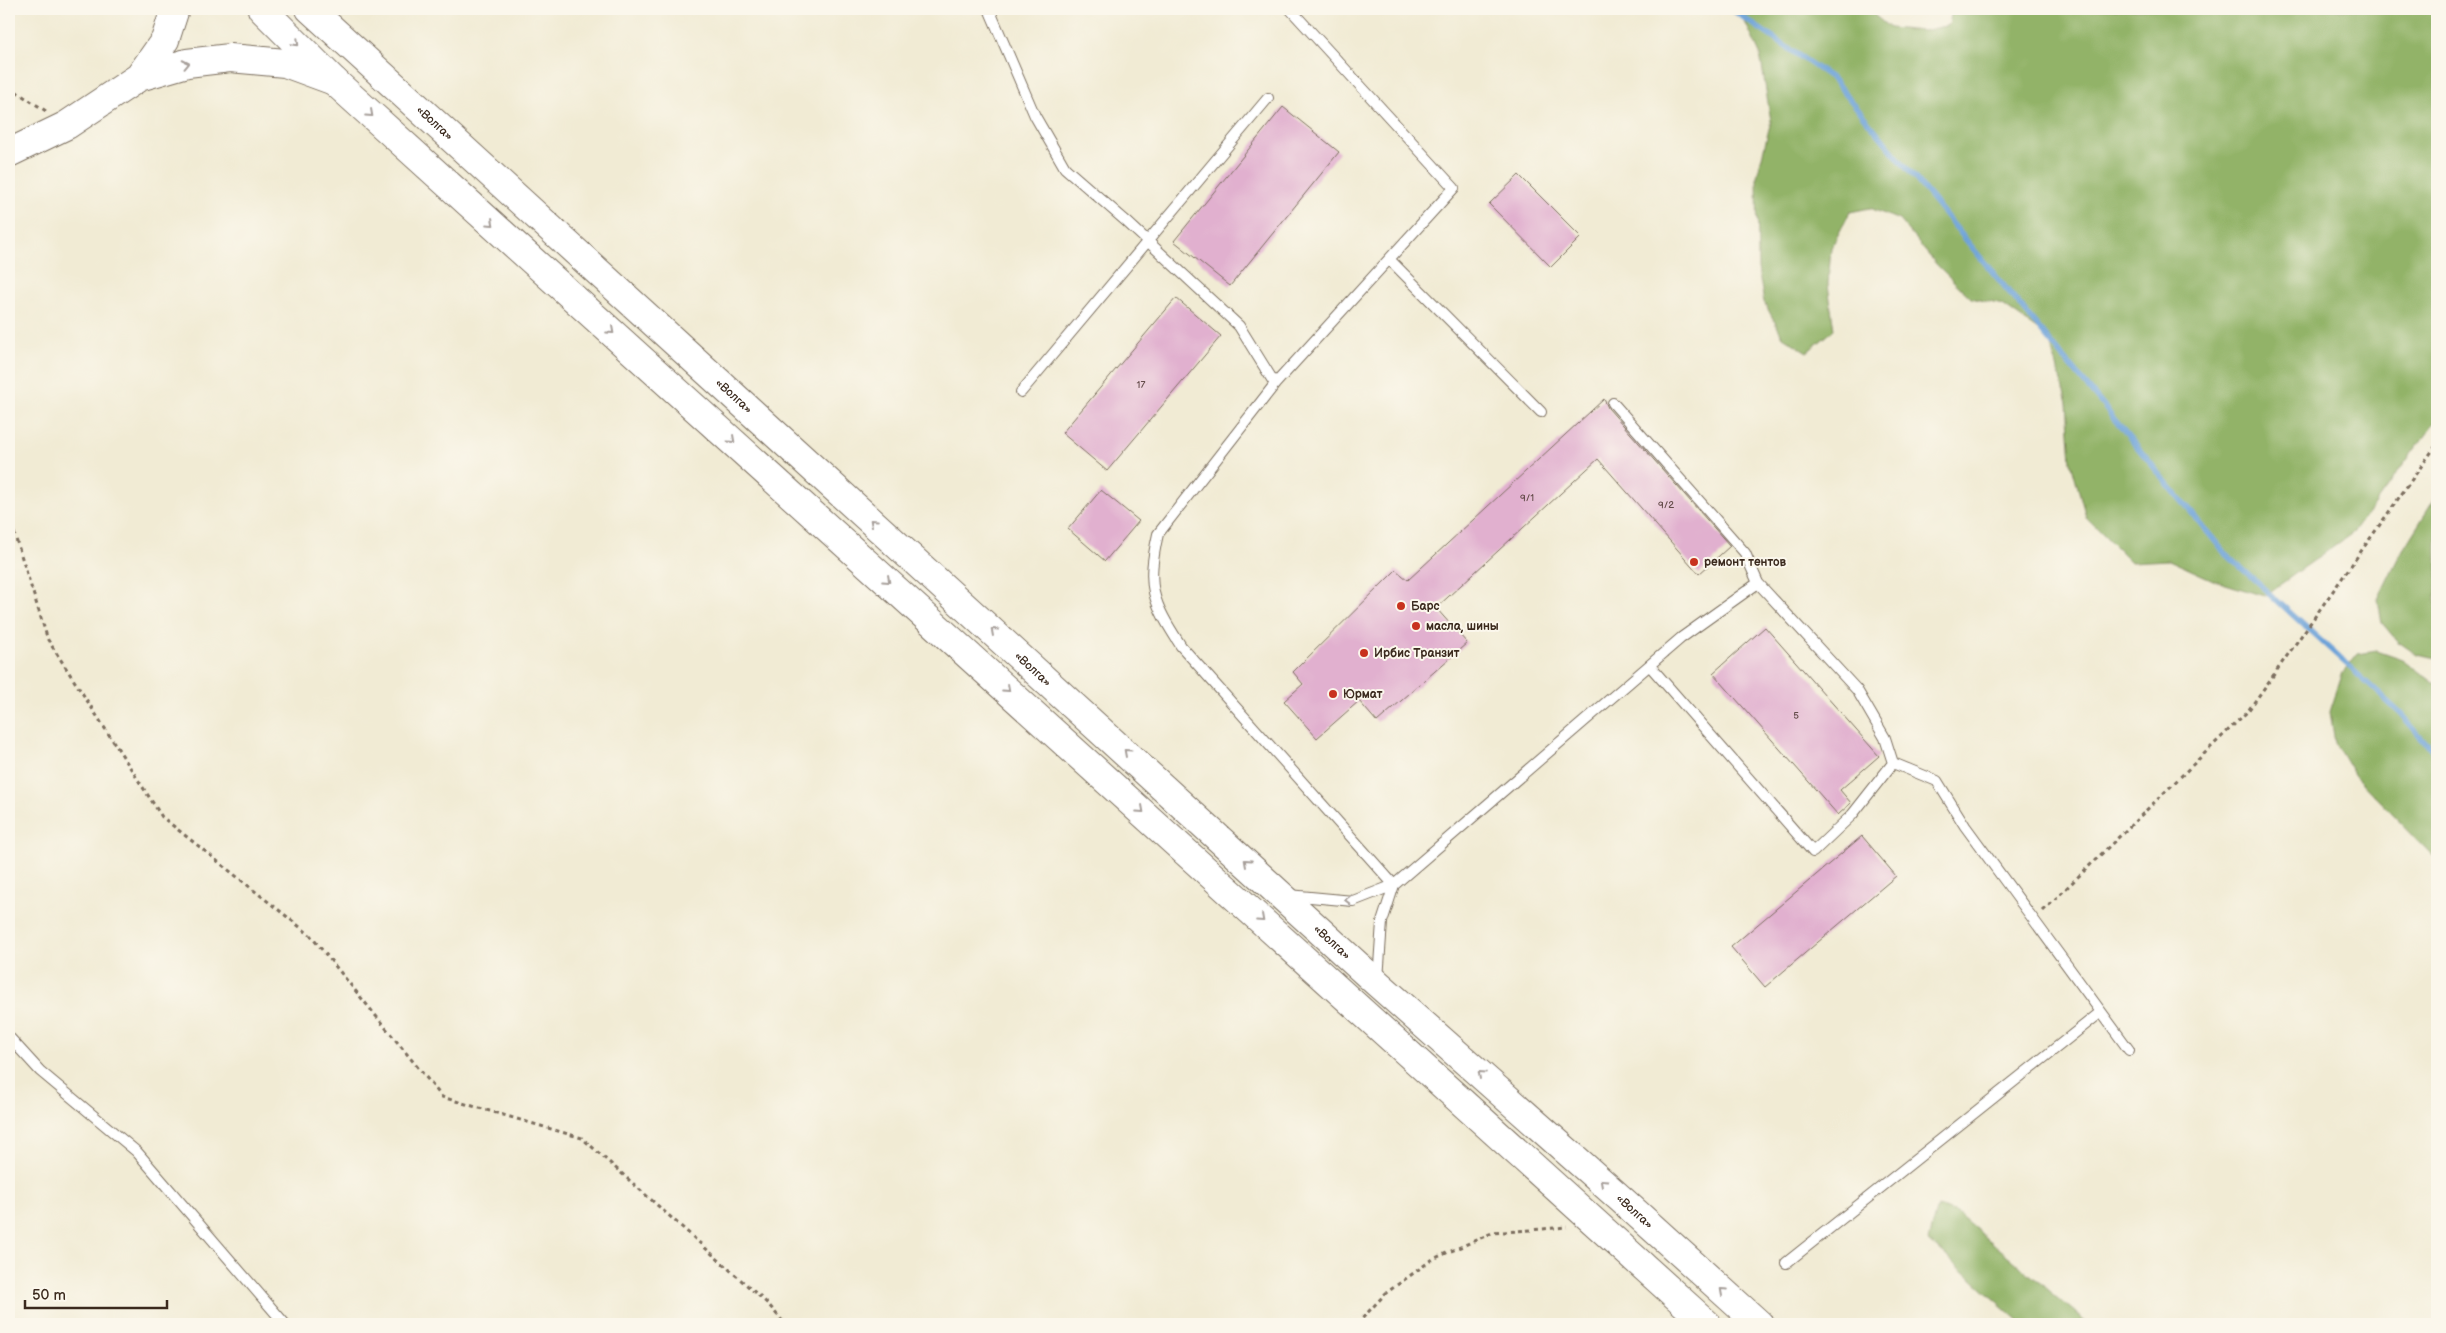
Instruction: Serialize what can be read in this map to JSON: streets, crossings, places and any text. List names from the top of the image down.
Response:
{
  "streets": {
    "main road": ["«Волга»"]
  },
  "places": [
    "ремонт тентов",
    "Барс",
    "масла, шины",
    "Ирбис Транзит",
    "Юрмат"
  ],
  "house_numbers": [
    "17",
    "9/1",
    "9/2",
    "5"
  ],
  "scale_bar": "50 m"
}
